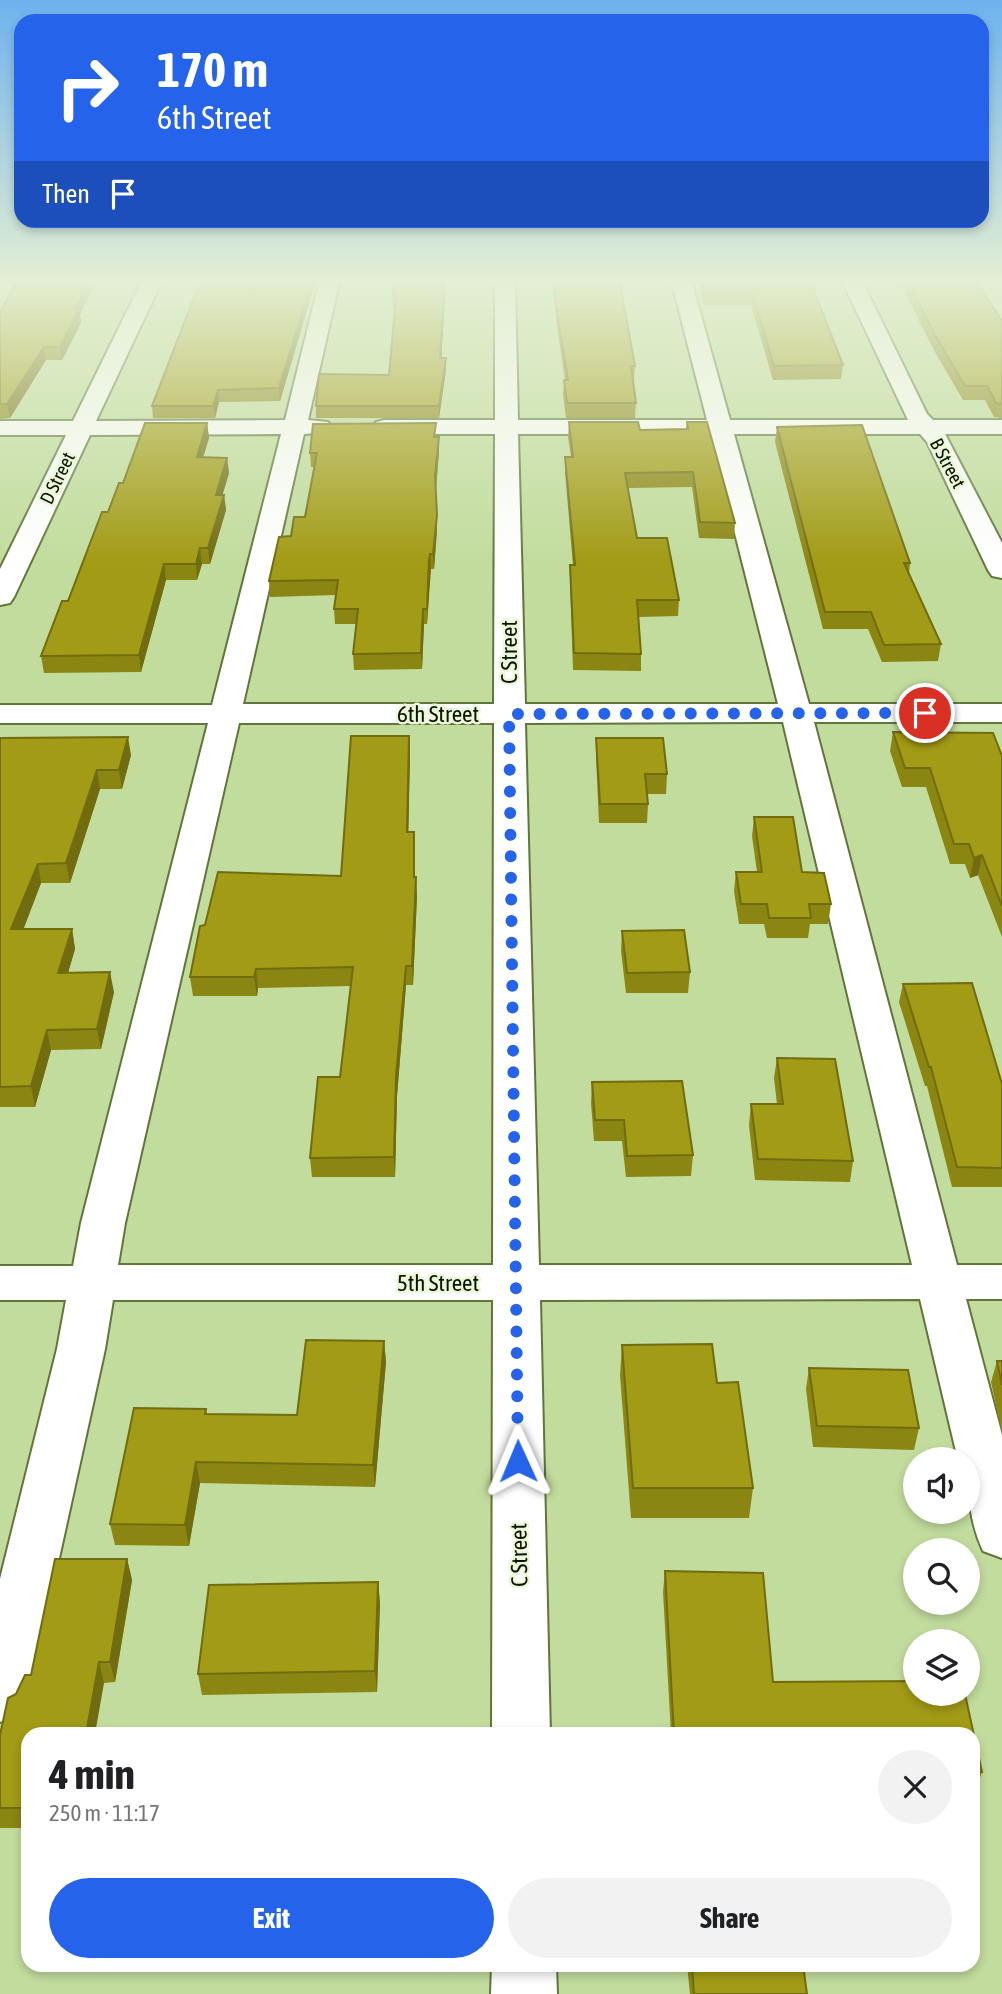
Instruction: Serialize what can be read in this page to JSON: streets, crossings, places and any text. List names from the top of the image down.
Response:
{
  "streets": {
    "street": [
      "B Street",
      "D Street",
      "C Street",
      "6th Street",
      "5th Street"
    ]
  },
  "crossings": [
    ["C Street", "6th Street"],
    ["C Street", "5th Street"]
  ],
  "page": {
    "turn": ["170 m", "6th Street"],
    "then": "Then",
    "heading": ["4 min", "250 m · 11:17"],
    "buttons": ["Exit", "Share"]
  }
}
